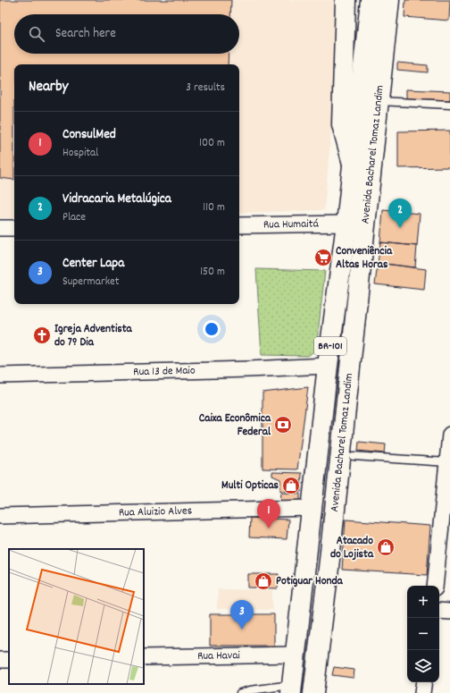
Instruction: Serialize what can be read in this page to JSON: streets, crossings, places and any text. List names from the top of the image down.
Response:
{
  "streets": {
    "main road": ["Avenida Bacharel Tomaz Landim", "BR-101"],
    "street": [
      "Rua Humaitá",
      "Rua 13 de Maio",
      "Rua Aluizio Alves",
      "Rua Havai"
    ]
  },
  "crossings": [
    ["Avenida Bacharel Tomaz Landim", "Rua Humaitá"],
    ["Avenida Bacharel Tomaz Landim", "Rua 13 de Maio"],
    ["Avenida Bacharel Tomaz Landim", "Rua Aluizio Alves"],
    ["Avenida Bacharel Tomaz Landim", "Rua Havai"]
  ],
  "places": {
    "supermarket": ["Conveniência Altas Horas"],
    "church": ["Igreja Adventista do 7º Dia"],
    "bank": ["Caixa Econômica Federal"],
    "shop": ["Multi Opticas", "Atacado do Lojista", "Potiguar Honda"]
  },
  "page": {
    "search": "Search here",
    "heading": ["Nearby", "3 results"],
    "list": [
      {
        "mark": "1",
        "name": "ConsulMed",
        "note": "Hospital",
        "value": "100 m"
      },
      {
        "mark": "2",
        "name": "Vidracaria Metalúgica",
        "note": "Place",
        "value": "110 m"
      },
      {
        "mark": "3",
        "name": "Center Lapa",
        "note": "Supermarket",
        "value": "150 m"
      }
    ],
    "pins": ["2", "1", "3"],
    "map_buttons": ["+", "−"]
  }
}
